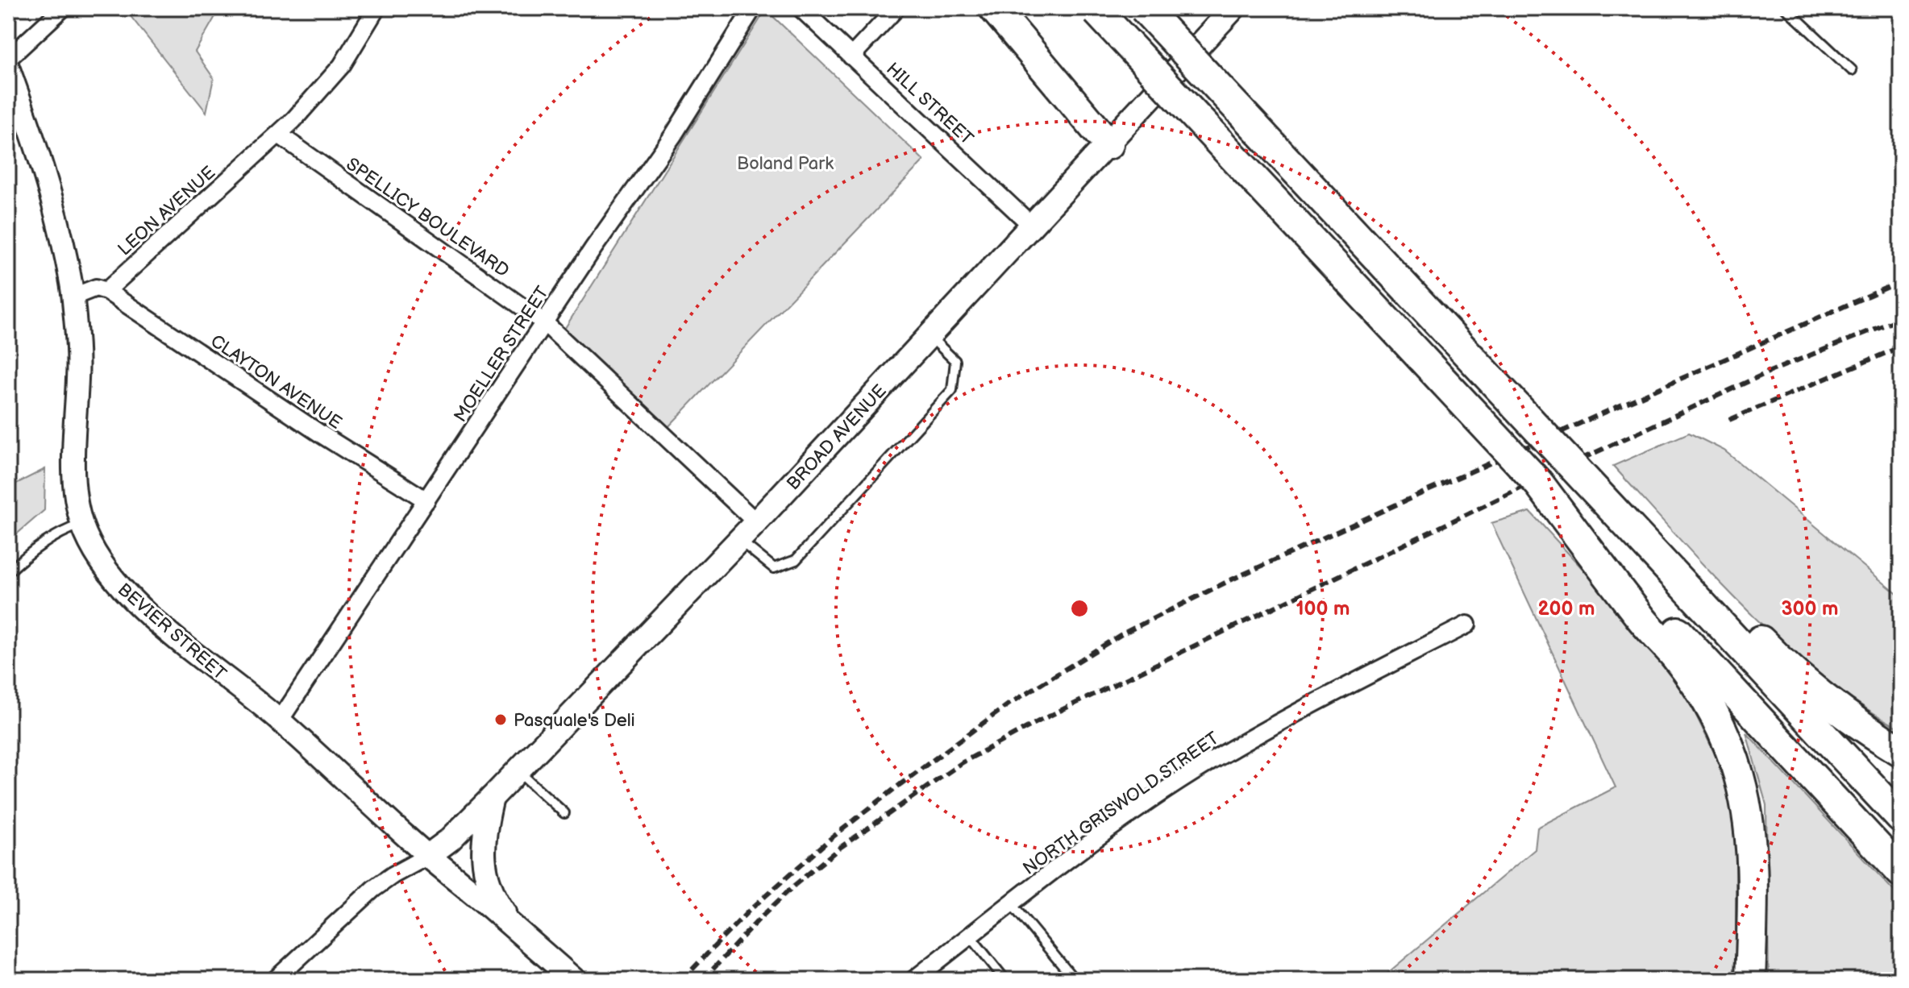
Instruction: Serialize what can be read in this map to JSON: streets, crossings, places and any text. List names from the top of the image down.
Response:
{
  "streets": {
    "main road": ["BROAD AVENUE", "BEVIER STREET"],
    "street": [
      "HILL STREET",
      "LEON AVENUE",
      "SPELLICY BOULEVARD",
      "MOELLER STREET",
      "CLAYTON AVENUE",
      "NORTH GRISWOLD STREET"
    ]
  },
  "crossings": [
    ["HILL STREET", "BROAD AVENUE"],
    ["LEON AVENUE", "SPELLICY BOULEVARD"],
    ["LEON AVENUE", "CLAYTON AVENUE"],
    ["SPELLICY BOULEVARD", "MOELLER STREET"],
    ["SPELLICY BOULEVARD", "BROAD AVENUE"],
    ["MOELLER STREET", "CLAYTON AVENUE"],
    ["MOELLER STREET", "BEVIER STREET"],
    ["BROAD AVENUE", "BEVIER STREET"]
  ],
  "parks": ["Boland Park"],
  "places": ["Pasquale's Deli"],
  "rings": ["100 m", "200 m", "300 m"]
}
